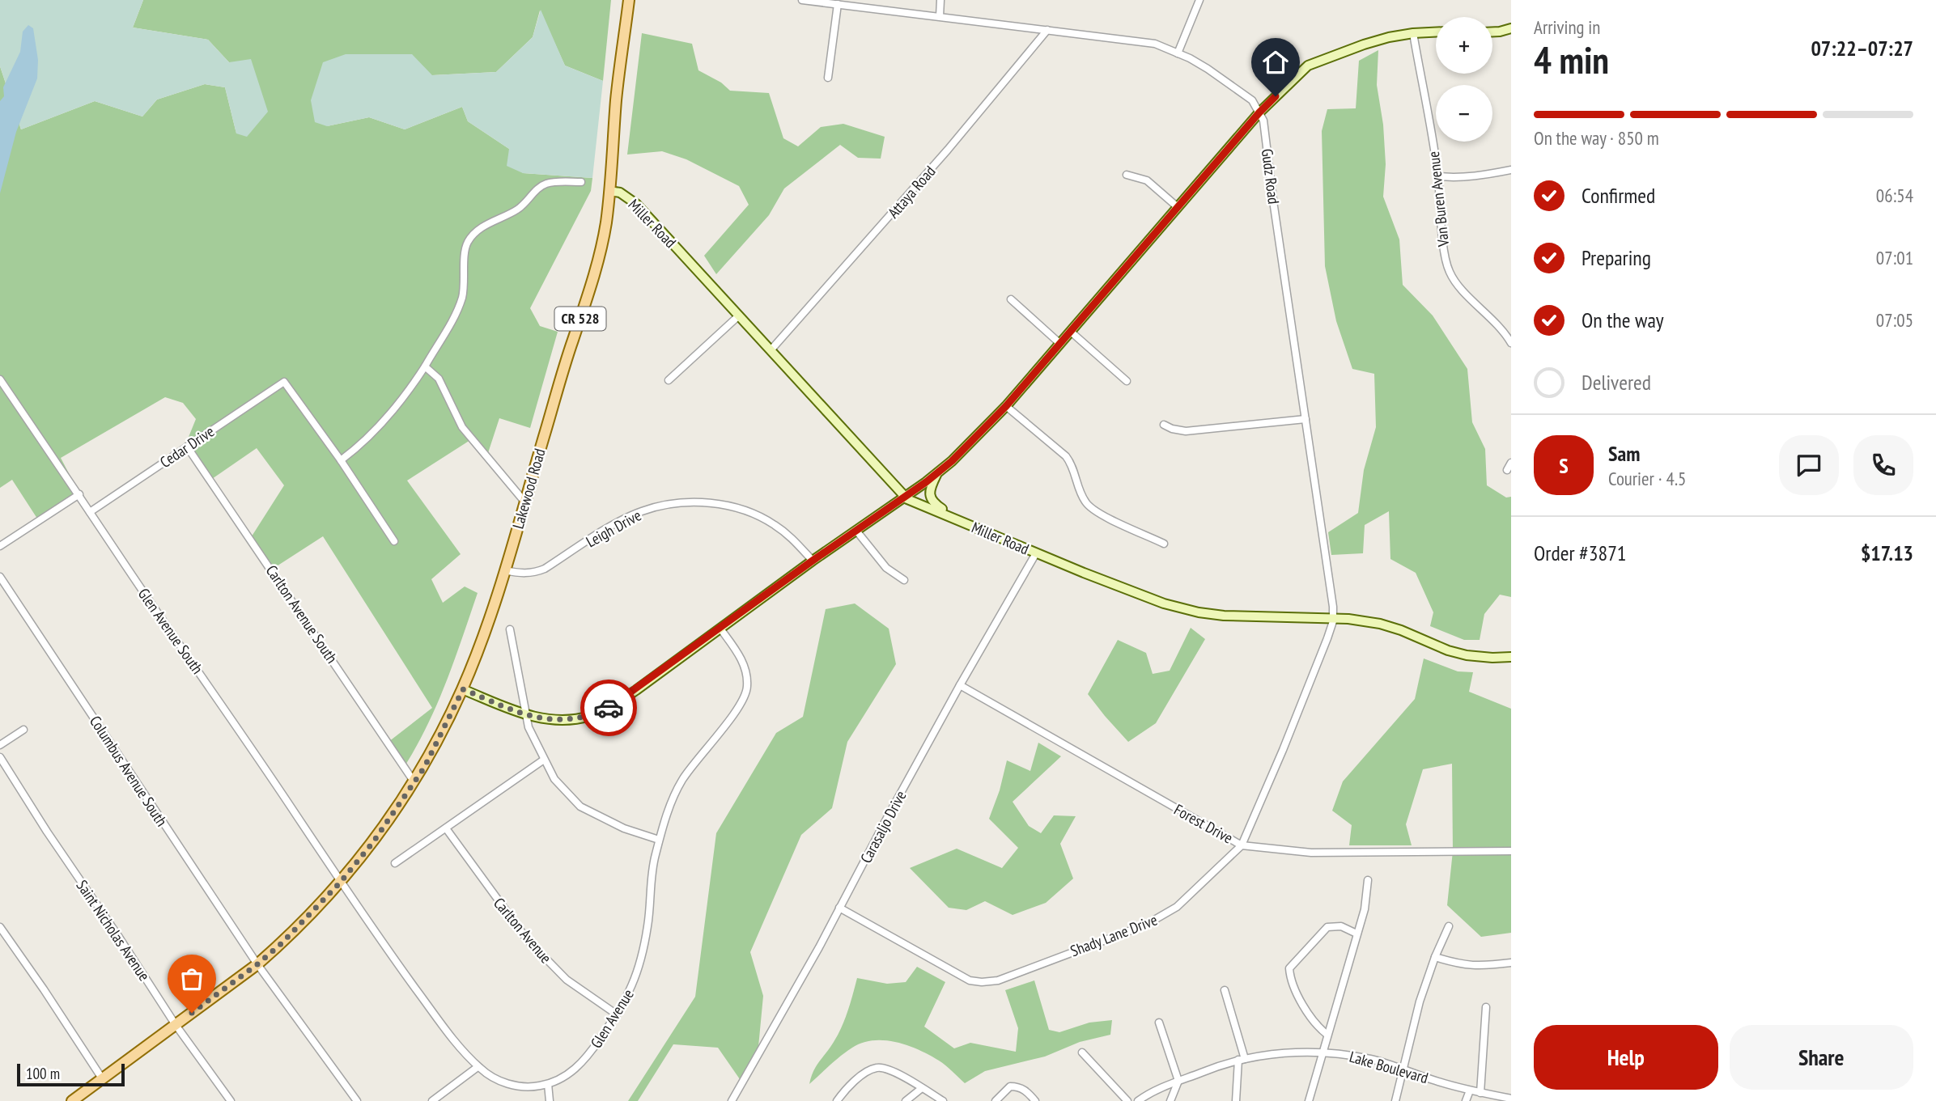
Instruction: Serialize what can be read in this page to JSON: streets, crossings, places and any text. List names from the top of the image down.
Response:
{
  "streets": {
    "main road": ["CR 528", "Lakewood Road"],
    "street": [
      "Gudz Road",
      "Attaya Road",
      "Van Buren Avenue",
      "Miller Road",
      "Cedar Drive",
      "Leigh Drive",
      "Carlton Avenue South",
      "Glen Avenue South",
      "Columbus Avenue South",
      "Forest Drive",
      "Carasaljo Drive",
      "Saint Nicholas Avenue",
      "Carlton Avenue",
      "Shady Lane Drive",
      "Glen Avenue",
      "Lake Boulevard"
    ]
  },
  "crossings": [
    ["Gudz Road", "Attaya Road"],
    ["Gudz Road", "Miller Road"],
    ["Gudz Road", "Shady Lane Drive"],
    ["Attaya Road", "Miller Road"],
    ["Miller Road", "Lakewood Road"],
    ["Miller Road", "Carasaljo Drive"],
    ["Miller Road", "Shady Lane Drive"],
    ["CR 528", "Lakewood Road"],
    ["CR 528", "Glen Avenue South"],
    ["CR 528", "Columbus Avenue South"],
    ["CR 528", "Saint Nicholas Avenue"],
    ["CR 528", "Glen Avenue"],
    ["Cedar Drive", "Carlton Avenue South"],
    ["Cedar Drive", "Glen Avenue South"],
    ["Lakewood Road", "Leigh Drive"],
    ["Lakewood Road", "Carlton Avenue South"],
    ["Lakewood Road", "Glen Avenue South"],
    ["Lakewood Road", "Glen Avenue"],
    ["Glen Avenue South", "Glen Avenue"],
    ["Forest Drive", "Carasaljo Drive"],
    ["Forest Drive", "Shady Lane Drive"],
    ["Carasaljo Drive", "Shady Lane Drive"],
    ["Carlton Avenue", "Glen Avenue"]
  ],
  "scale_bar": "100 m",
  "page": {
    "heading": ["4 min", "Arriving in", "07:22–07:27"],
    "panel": [
      "Sam",
      "Courier · 4.5",
      "Order #3871",
      "$17.13"
    ],
    "map_buttons": ["+", "−"],
    "bar": "On the way · 850 m",
    "list": [
      ["Confirmed", "06:54"],
      ["Preparing", "07:01"],
      ["On the way", "07:05"],
      "Delivered"
    ],
    "round": "S",
    "buttons": ["Help", "Share"],
    "scale": "100 m"
  }
}
